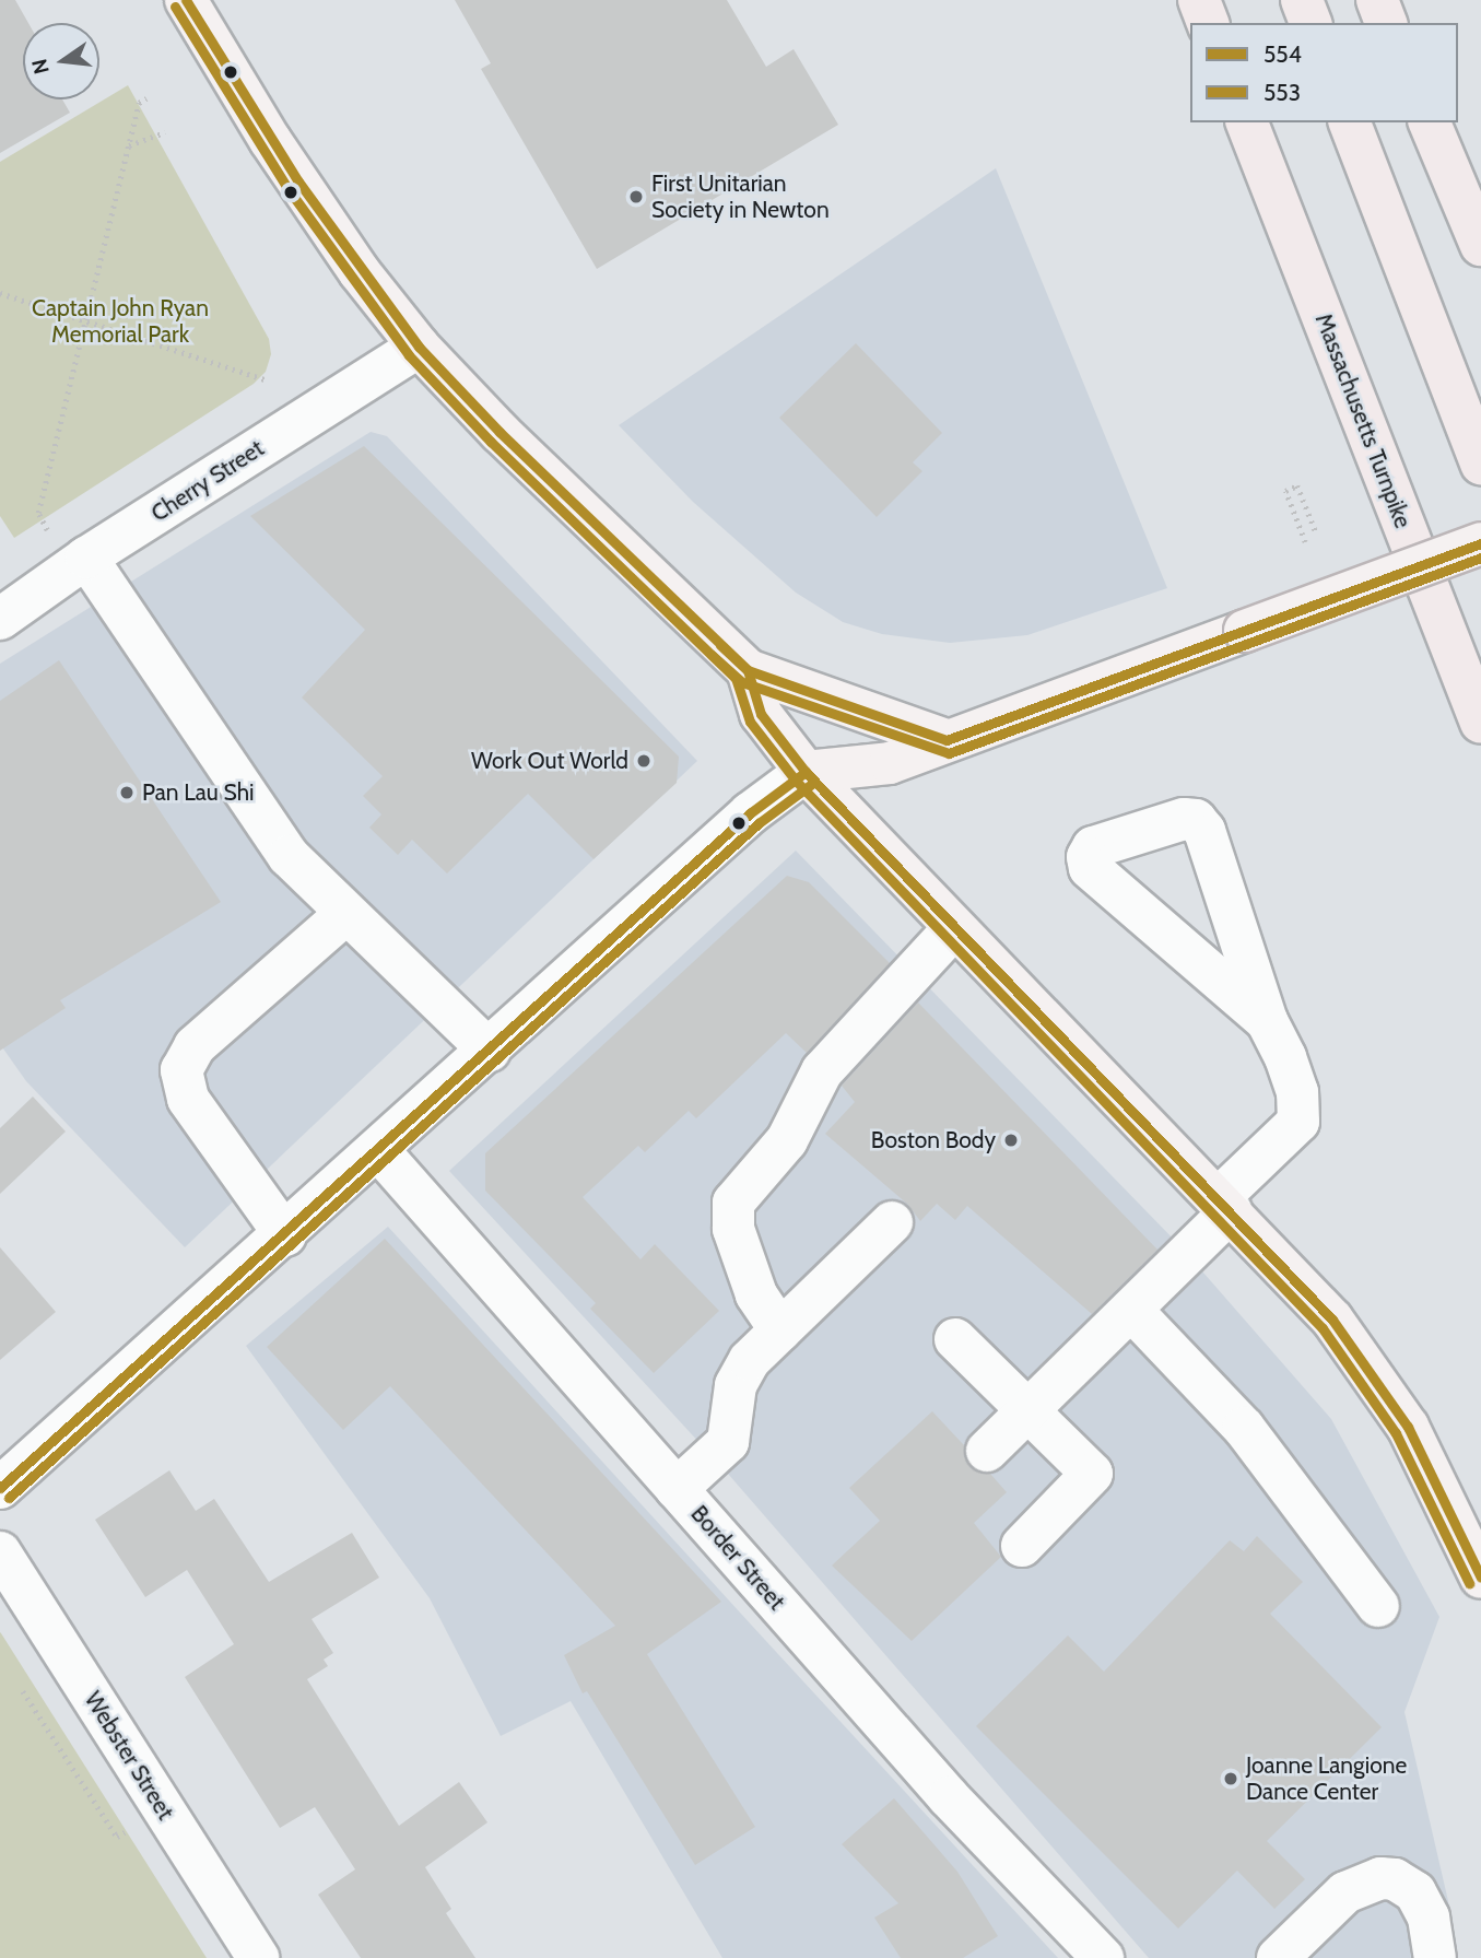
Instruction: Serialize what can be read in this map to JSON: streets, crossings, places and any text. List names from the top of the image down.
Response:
{
  "streets": {
    "highway": ["Massachusetts Turnpike"],
    "street": ["Cherry Street", "Border Street", "Webster Street"]
  },
  "parks": ["Captain John Ryan Memorial Park"],
  "places": [
    "First Unitarian Society in Newton",
    "Work Out World",
    "Pan Lau Shi",
    "Boston Body",
    "Joanne Langione Dance Center"
  ],
  "lines": ["transit line 554", "transit line 553"],
  "legend": ["554", "553"],
  "north": "left"
}
